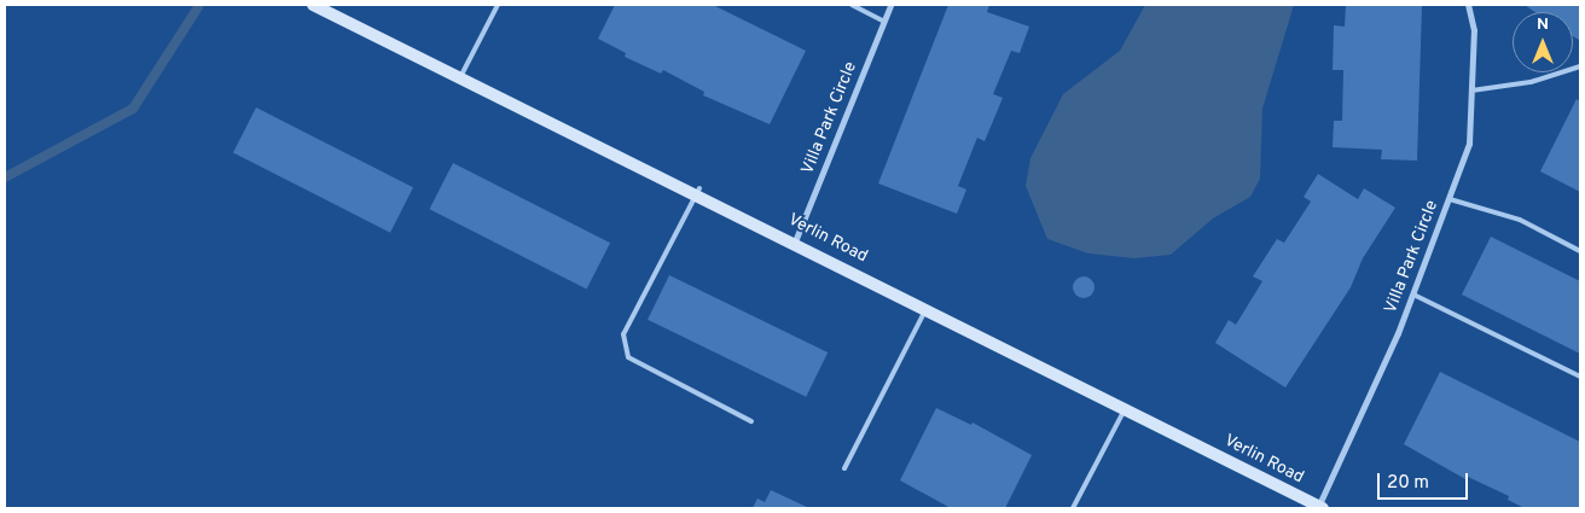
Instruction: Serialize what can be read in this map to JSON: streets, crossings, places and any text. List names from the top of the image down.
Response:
{
  "streets": {
    "street": ["Villa Park Circle", "Verlin Road"]
  },
  "crossings": [
    ["Villa Park Circle", "Verlin Road"]
  ],
  "scale_bar": "20 m",
  "north": "top"
}
